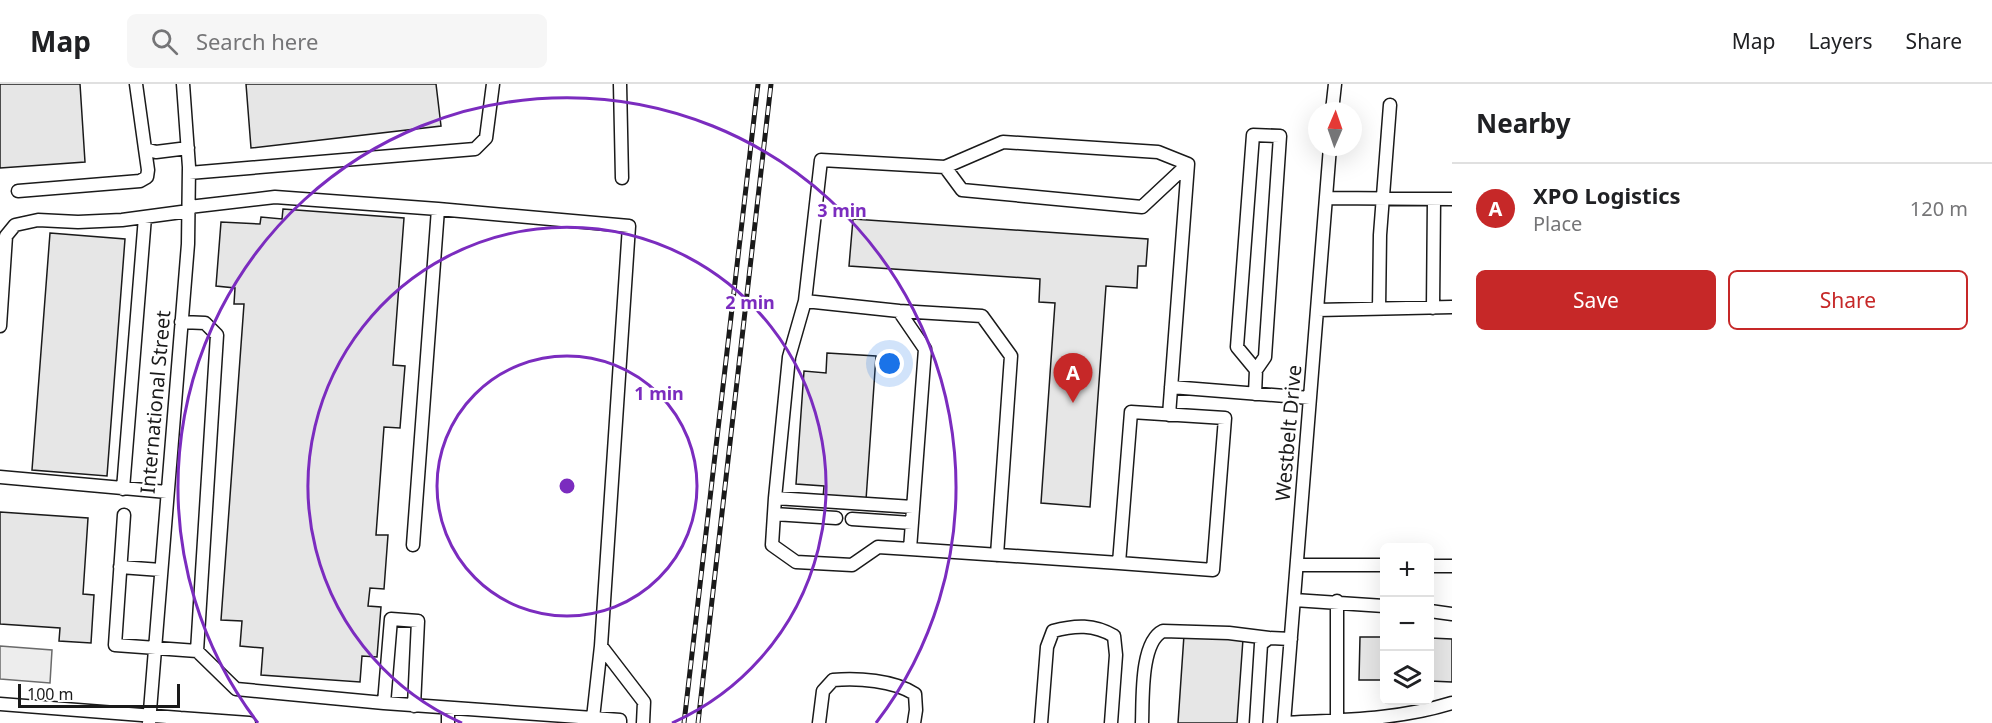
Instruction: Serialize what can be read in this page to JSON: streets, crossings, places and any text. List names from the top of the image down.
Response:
{
  "streets": {
    "street": ["International Street", "Westbelt Drive"]
  },
  "scale_bar": "100 m",
  "north": "top",
  "page": {
    "header": "Map",
    "search": "Search here",
    "nav": ["Map", "Layers", "Share"],
    "heading": "Nearby",
    "list": [
      {
        "mark": "A",
        "name": "XPO Logistics",
        "note": "Place",
        "value": "120 m"
      }
    ],
    "buttons": ["Save", "Share"],
    "pins": "A",
    "map_buttons": ["+", "−"],
    "scale": "100 m"
  },
  "rings": ["3 min", "2 min", "1 min"]
}
